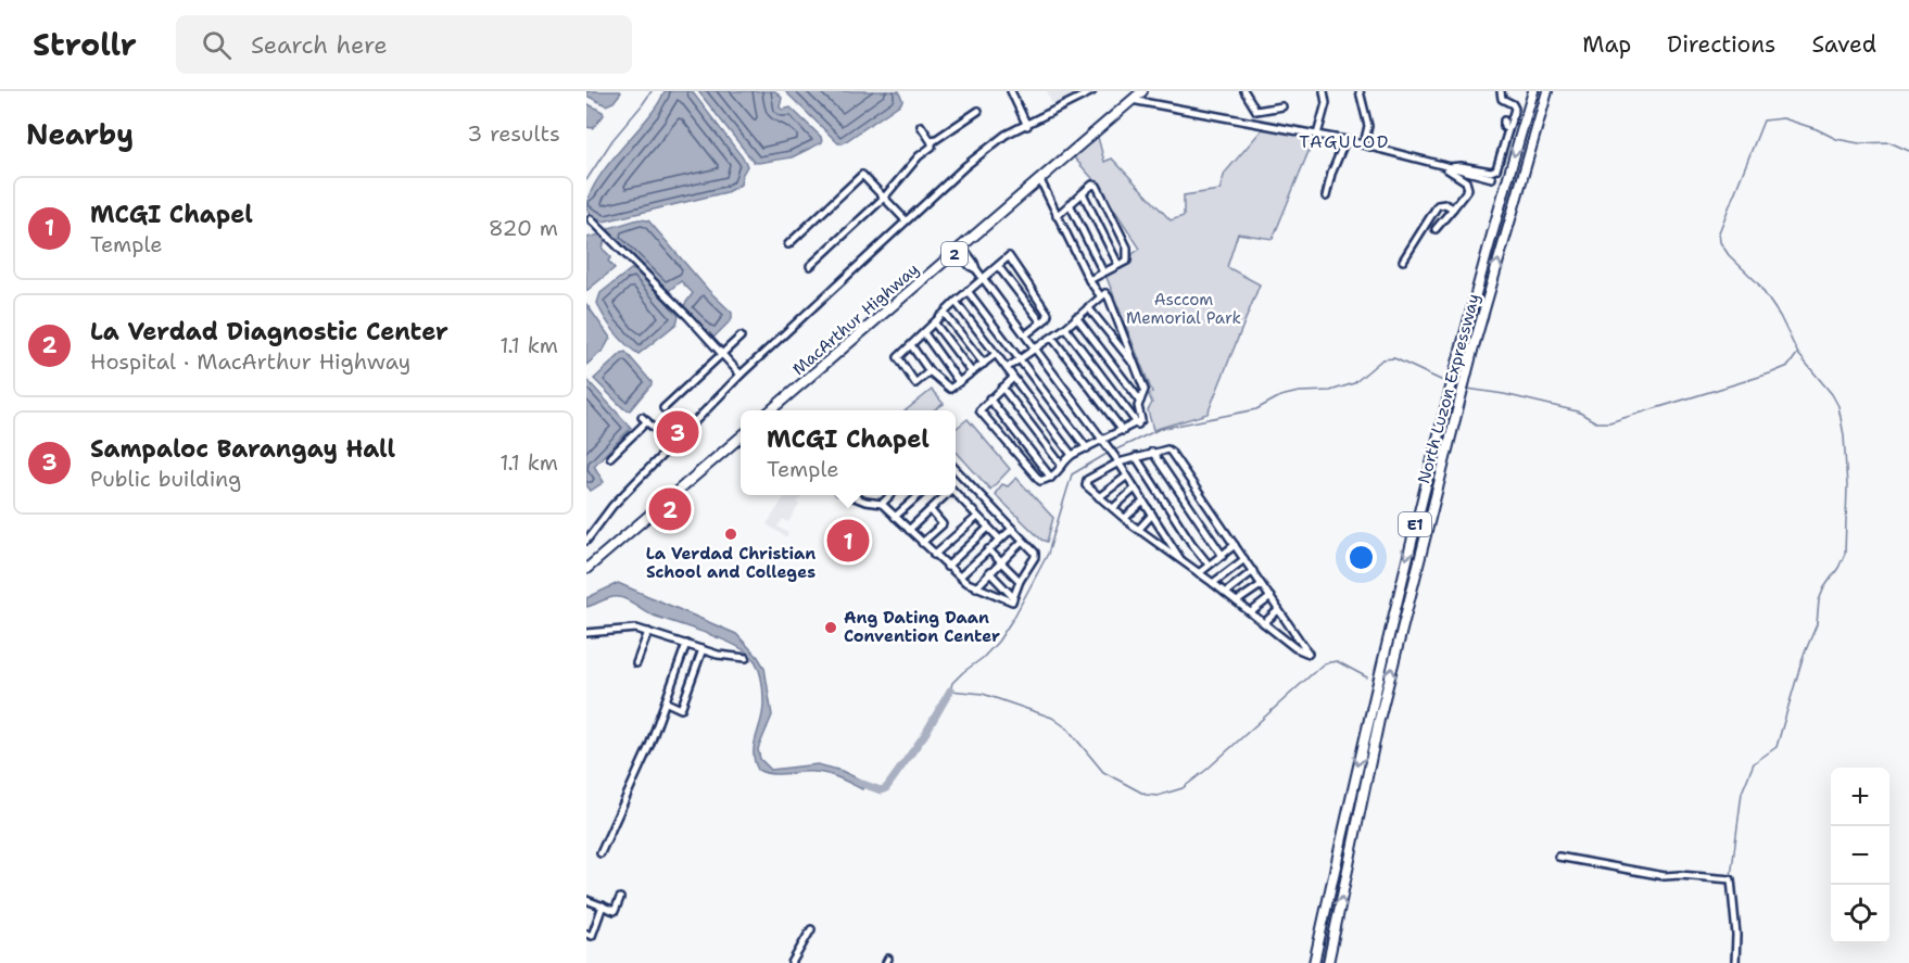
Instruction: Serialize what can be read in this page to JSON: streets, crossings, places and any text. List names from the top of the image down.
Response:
{
  "streets": {
    "highway": [
      "2",
      "MacArthur Highway",
      "North Luzon Expressway",
      "E1"
    ]
  },
  "districts": ["TAGULOD"],
  "parks": ["Asccom Memorial Park"],
  "places": ["La Verdad Christian School and Colleges", "Ang Dating Daan Convention Center"],
  "page": {
    "header": "Strollr",
    "search": "Search here",
    "nav": ["Map", "Directions", "Saved"],
    "heading": ["Nearby", "3 results"],
    "list": [
      {
        "mark": "1",
        "name": "MCGI Chapel",
        "note": "Temple",
        "value": "820 m"
      },
      {
        "mark": "2",
        "name": "La Verdad Diagnostic Center",
        "note": "Hospital · MacArthur Highway",
        "value": "1.1 km"
      },
      {
        "mark": "3",
        "name": "Sampaloc Barangay Hall",
        "note": "Public building",
        "value": "1.1 km"
      }
    ],
    "pins": ["3", "2", "1"],
    "popup": ["MCGI Chapel", "Temple"],
    "map_buttons": ["+", "−"]
  }
}
